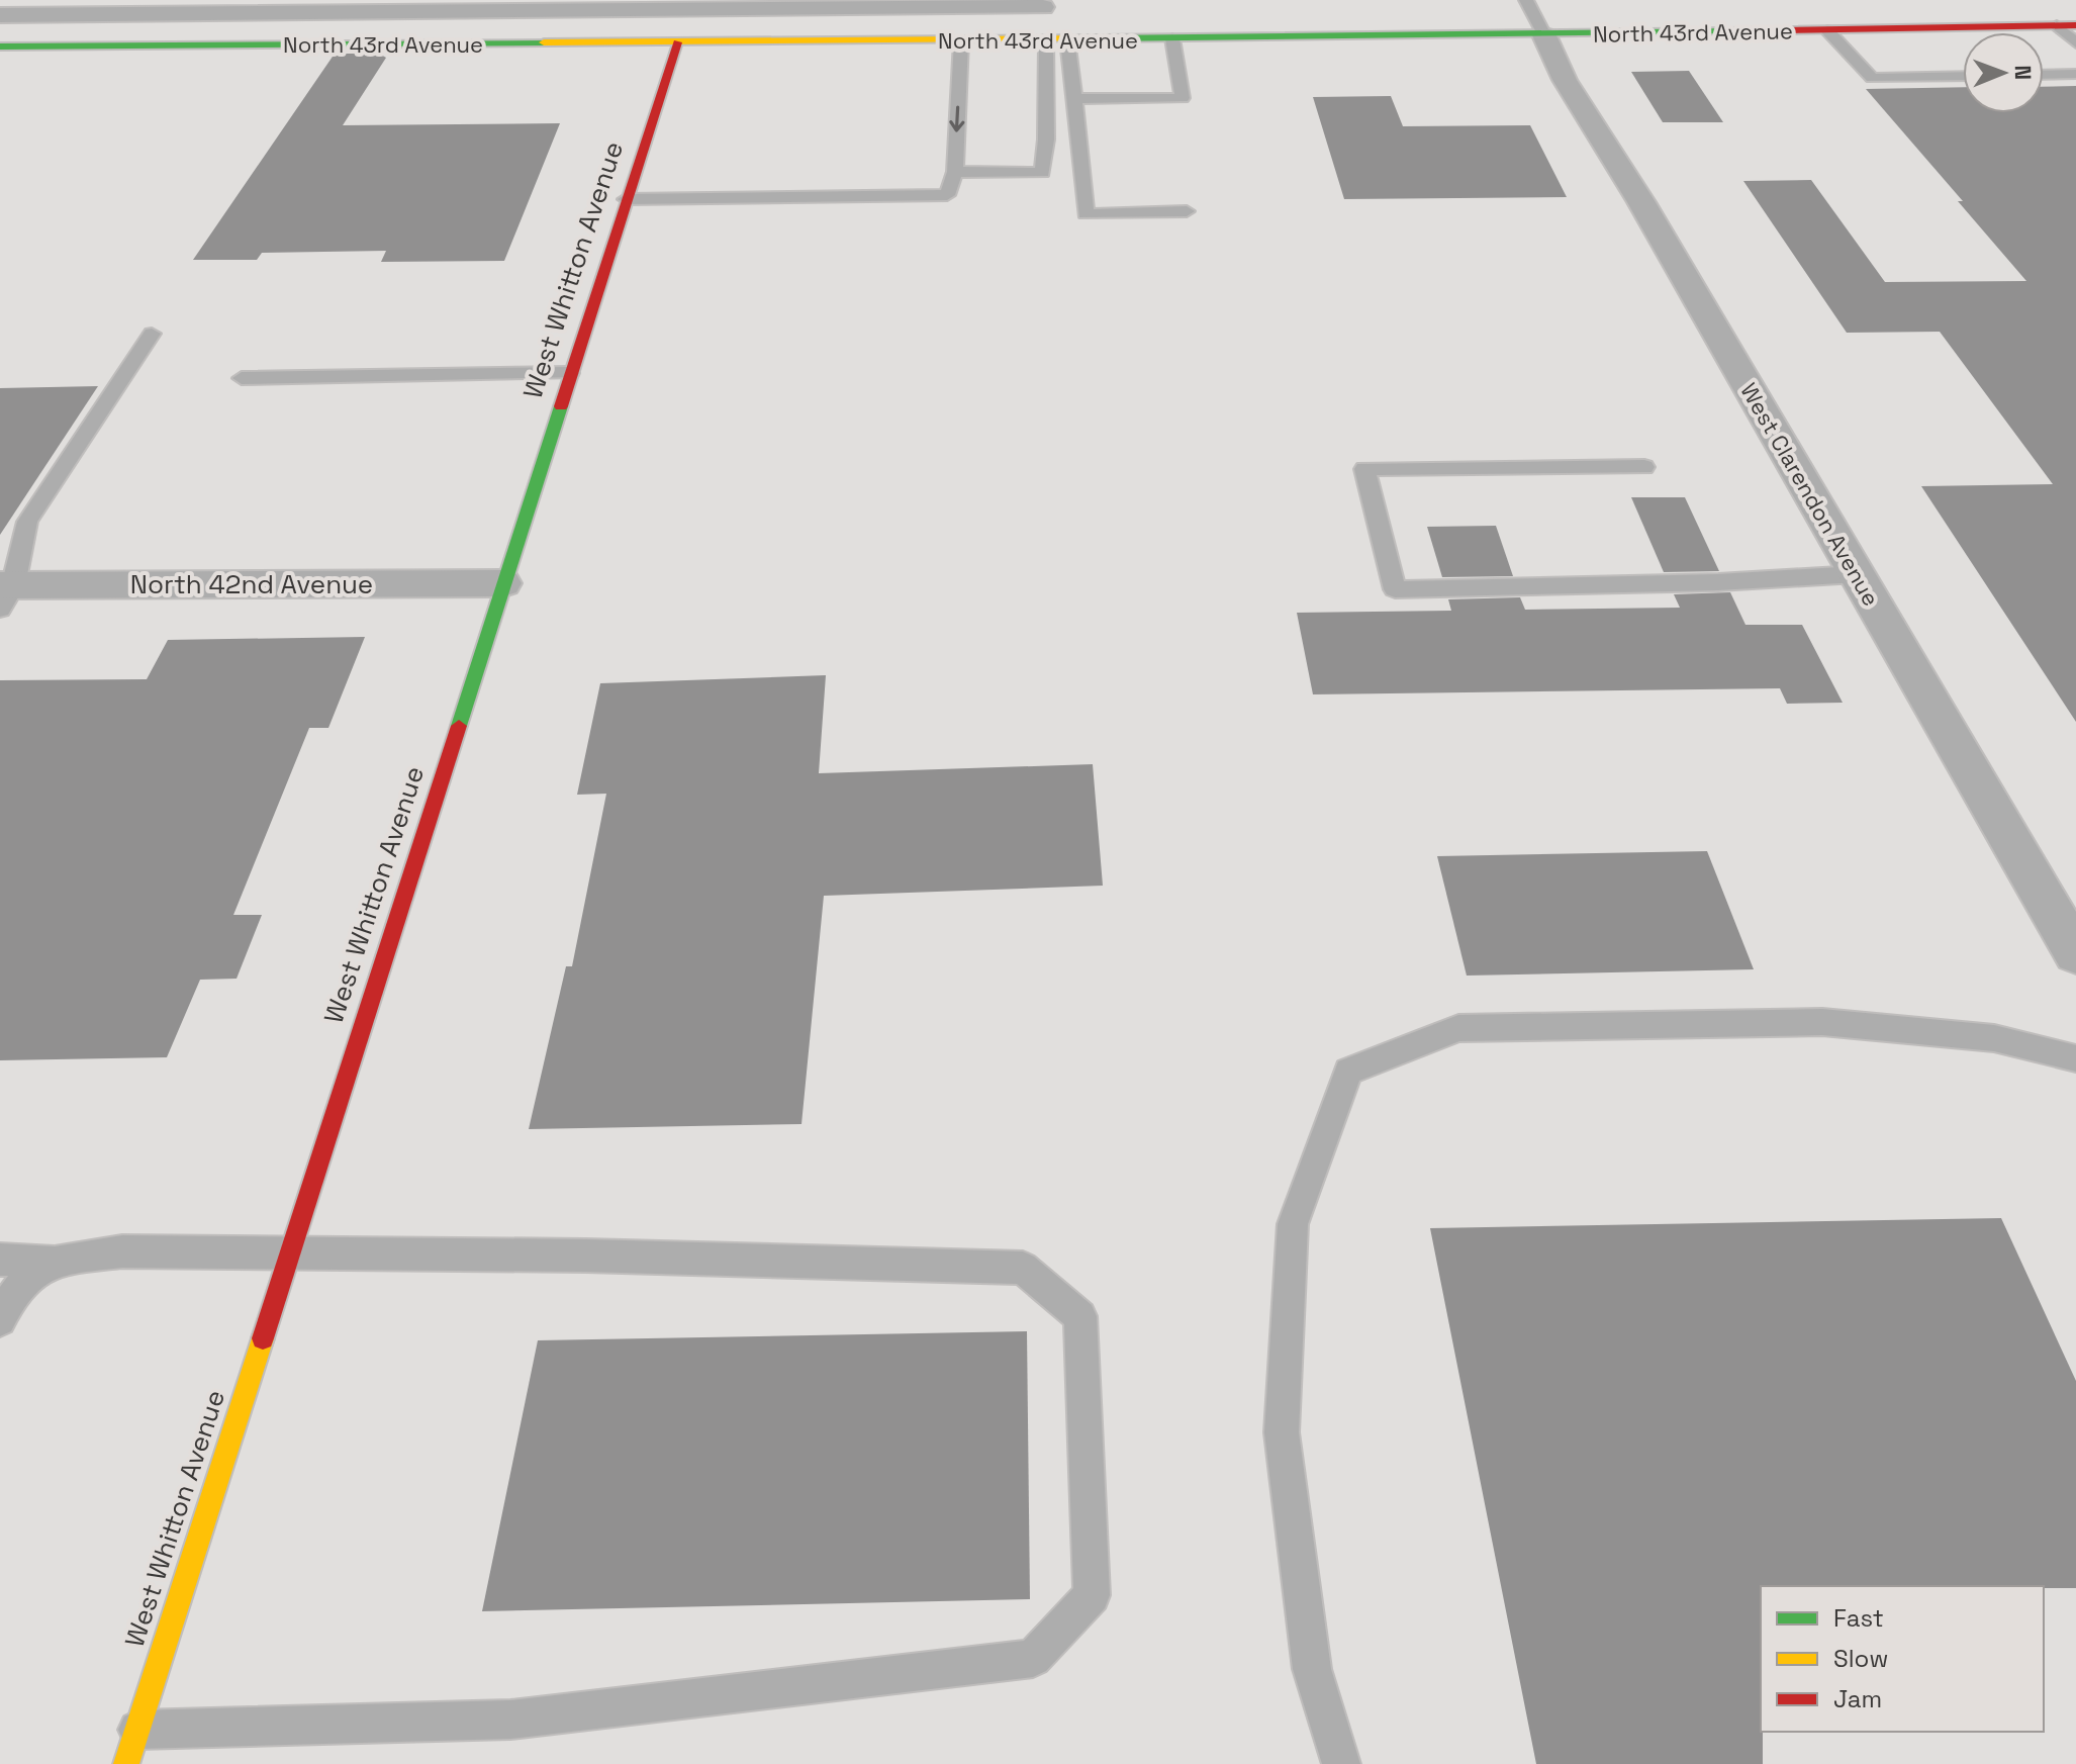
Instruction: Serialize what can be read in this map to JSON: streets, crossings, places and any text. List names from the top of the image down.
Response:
{
  "streets": {
    "main road": ["North 43rd Avenue", "West Whitton Avenue"],
    "street": ["West Clarendon Avenue", "North 42nd Avenue"]
  },
  "crossings": [
    ["North 43rd Avenue", "West Whitton Avenue"],
    ["North 43rd Avenue", "West Clarendon Avenue"],
    ["West Whitton Avenue", "North 42nd Avenue"]
  ],
  "legend": ["Fast", "Slow", "Jam"],
  "north": "right"
}
